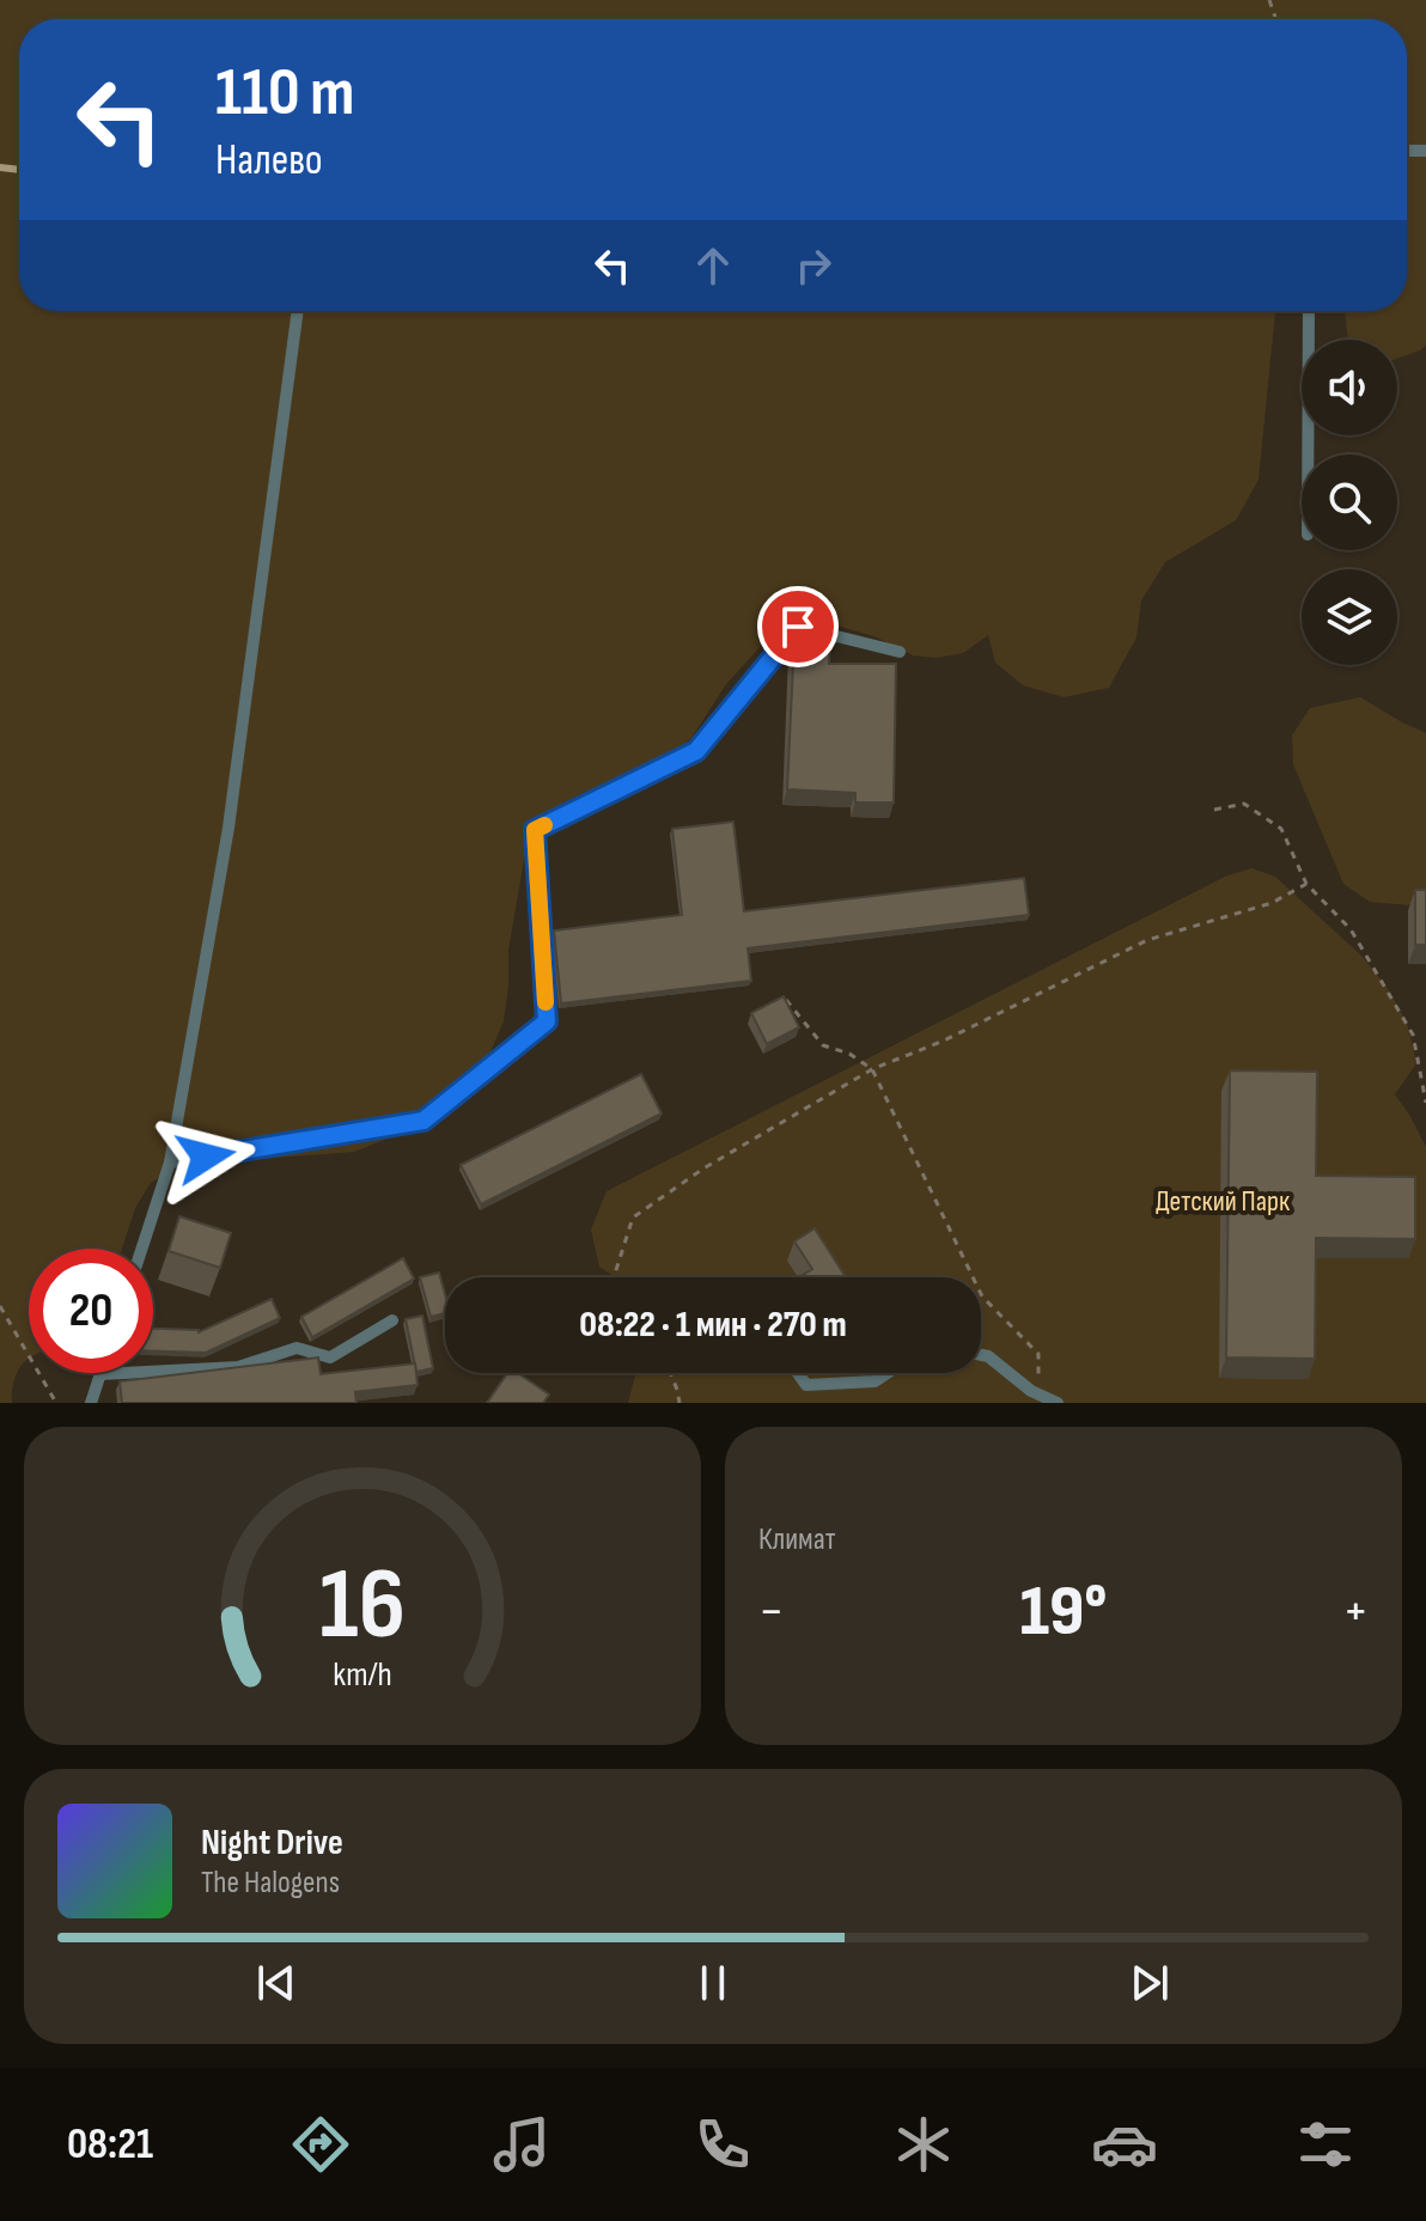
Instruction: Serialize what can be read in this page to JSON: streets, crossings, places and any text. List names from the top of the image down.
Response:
{
  "parks": ["Детский Парк"],
  "page": {
    "turn": ["110 m", "Налево"],
    "limit": "20",
    "trip": "08:22 · 1 мин · 270 m",
    "tile": "Климат",
    "heat": ["−", "19°", "+"],
    "song": ["Night Drive", "The Halogens"],
    "tabs": "08:21",
    "gauge": ["16", "km/h"]
  }
}
